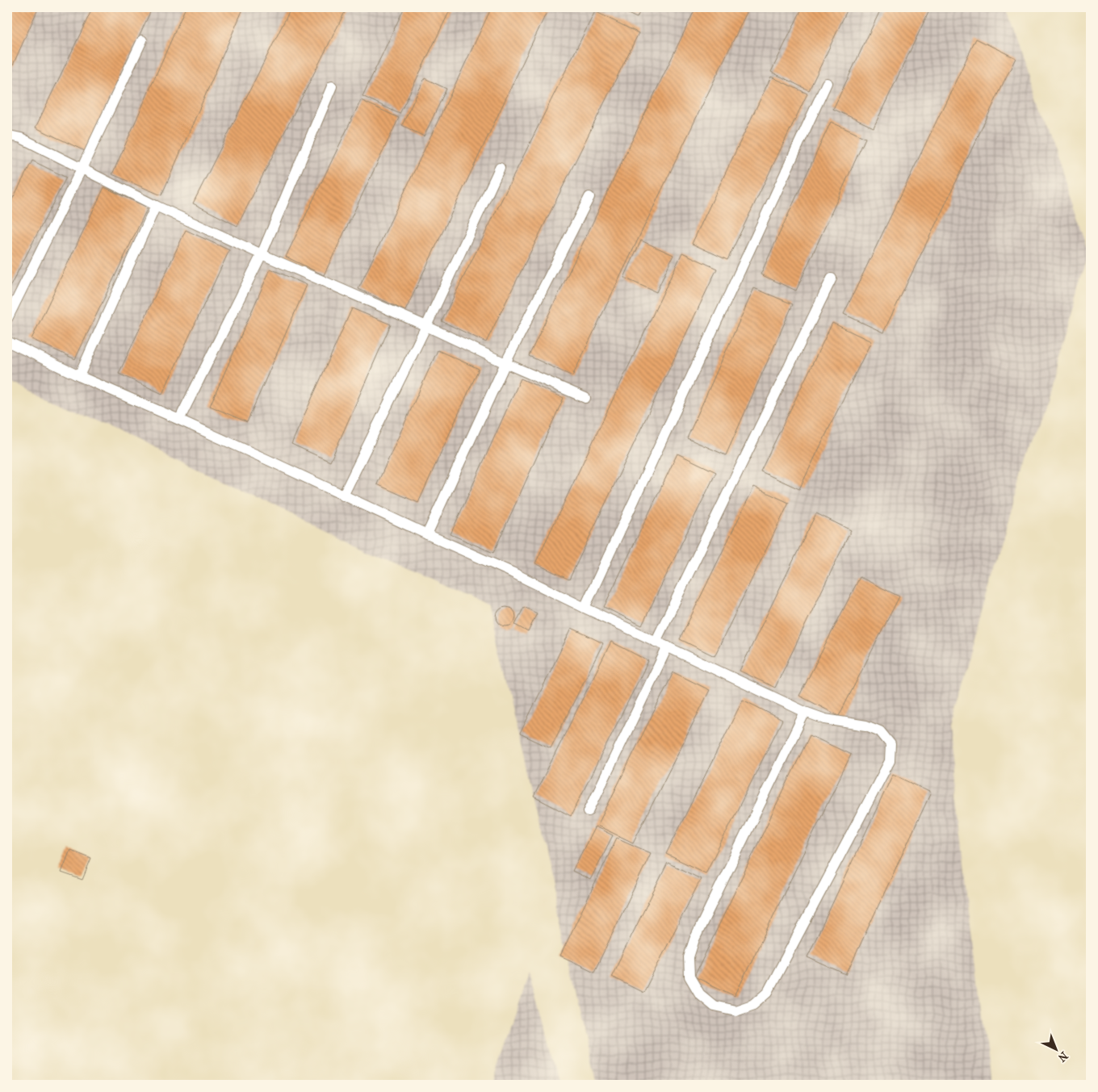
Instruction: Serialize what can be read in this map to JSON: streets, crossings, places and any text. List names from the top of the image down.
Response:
{
  "north": "bottom right"
}
